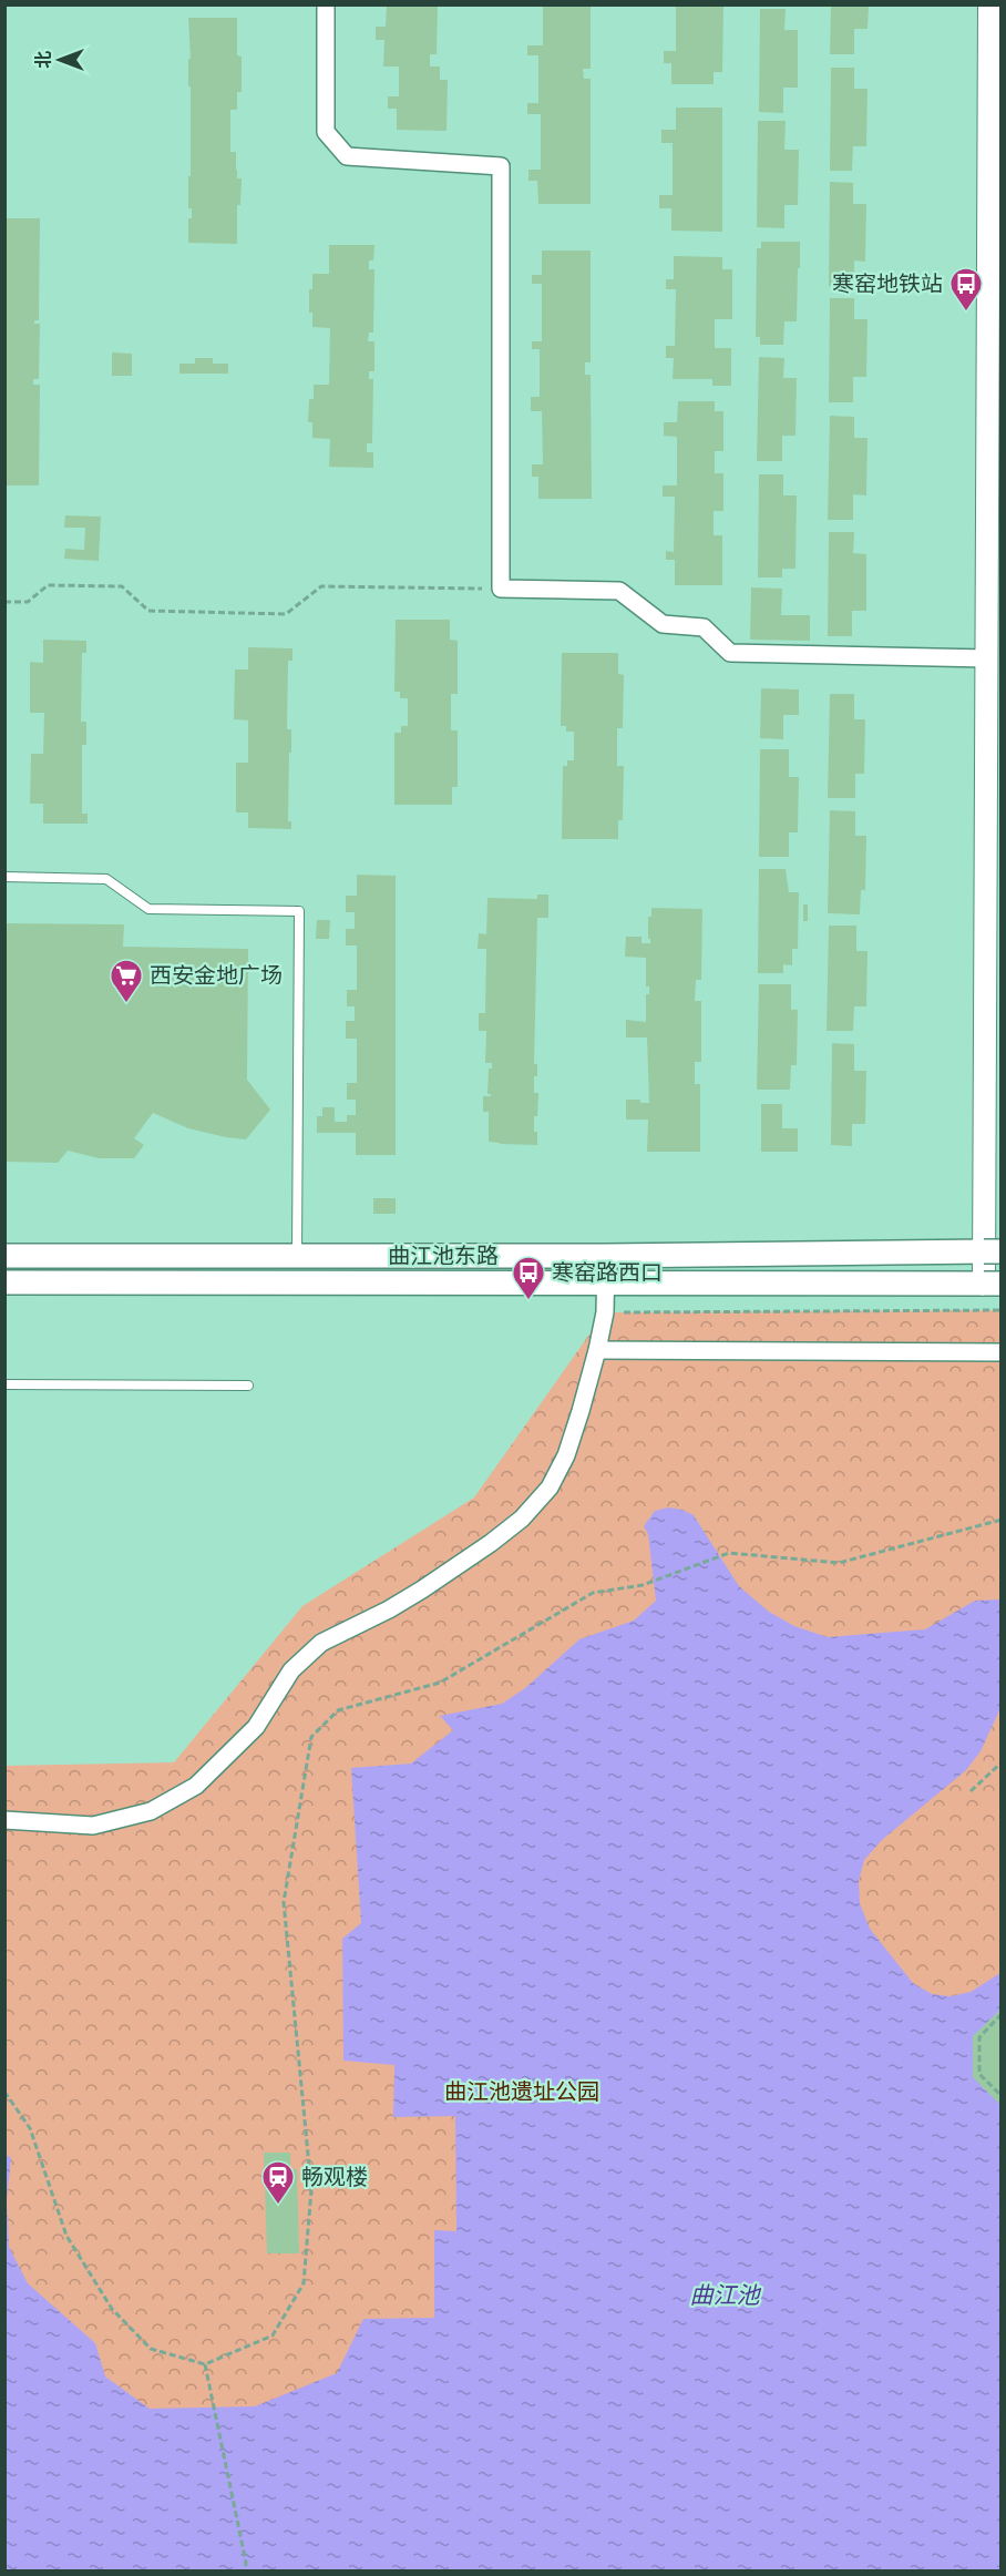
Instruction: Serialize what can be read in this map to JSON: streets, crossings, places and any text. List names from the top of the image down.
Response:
{
  "streets": {
    "main road": ["曲江池东路"]
  },
  "water": ["曲江池"],
  "parks": ["曲江池遗址公园"],
  "places": {
    "bus stop": ["寒窑地铁站", "寒窑路西口"],
    "supermarket": ["西安金地广场"],
    "station": ["畅观楼"]
  },
  "north": "left"
}
